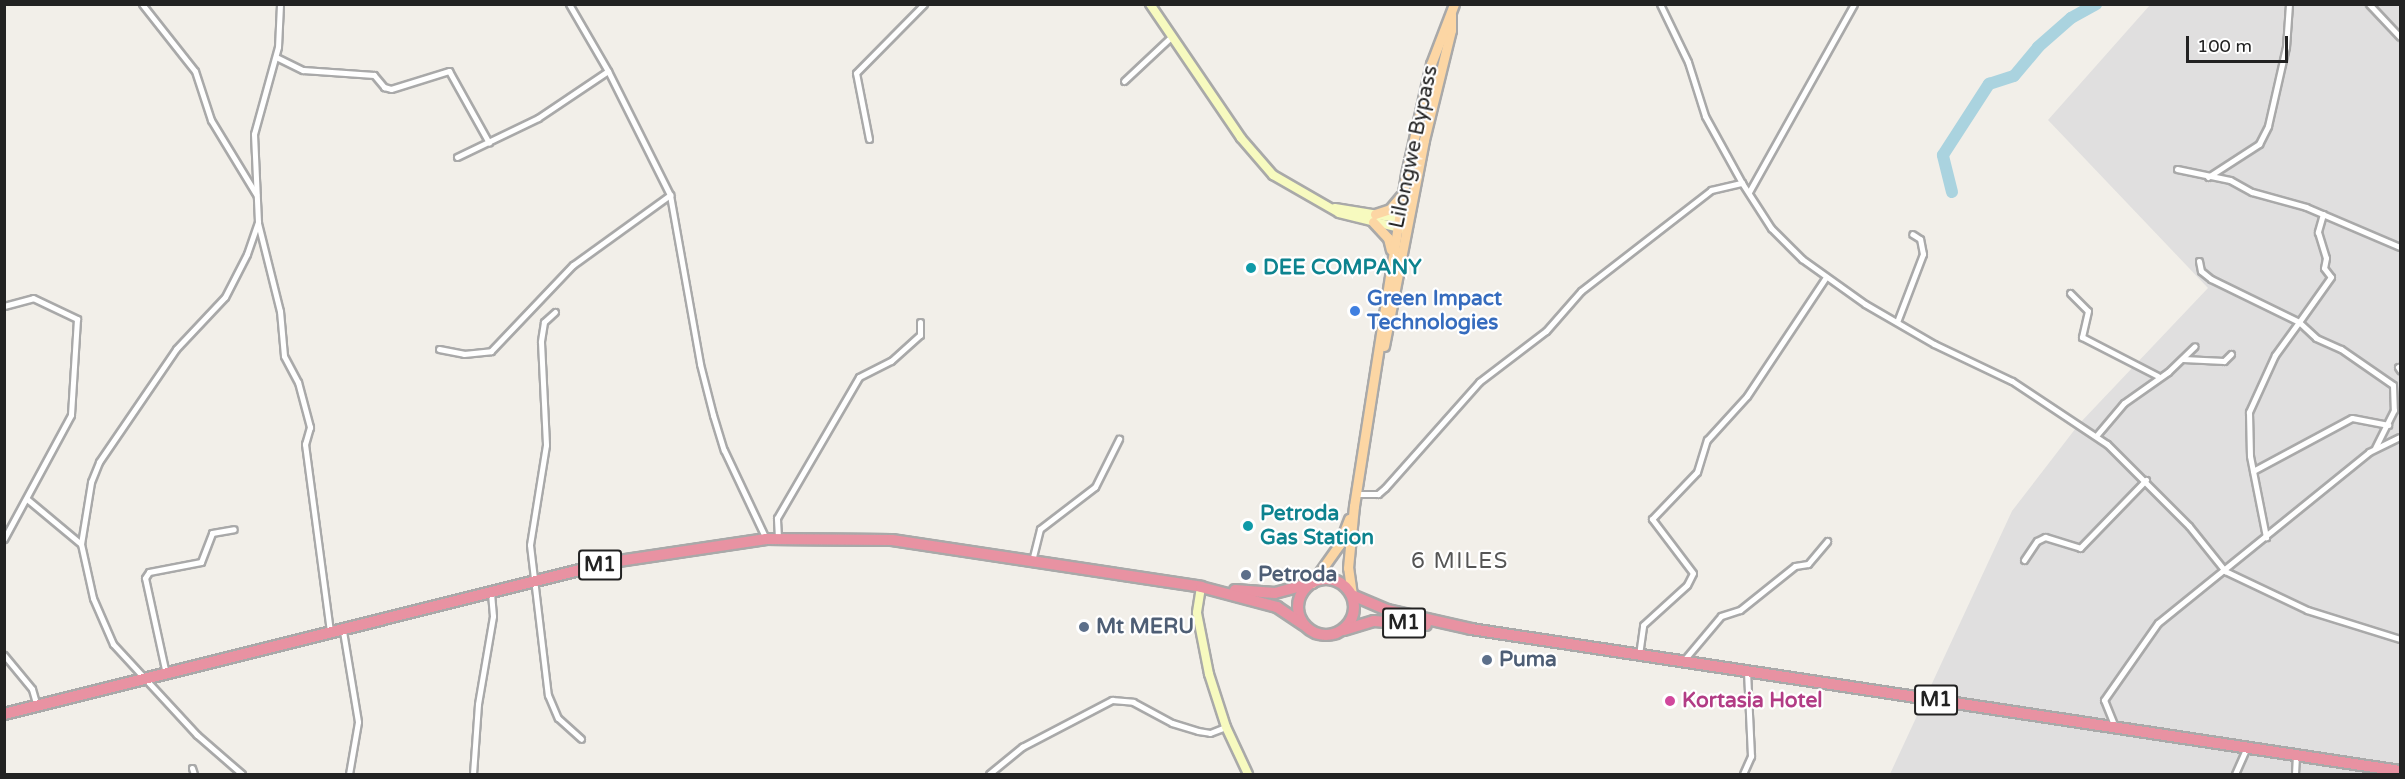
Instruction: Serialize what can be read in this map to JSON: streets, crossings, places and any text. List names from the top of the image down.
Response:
{
  "streets": {
    "highway": ["M1"],
    "main road": ["Lilongwe Bypass"]
  },
  "crossings": [
    ["Lilongwe Bypass", "M1"]
  ],
  "districts": ["6 MILES"],
  "places": [
    "DEE COMPANY",
    "Green Impact Technologies",
    "Petroda Gas Station",
    "Petroda",
    "Mt MERU",
    "Puma",
    "Kortasia Hotel"
  ],
  "scale_bar": "100 m"
}
